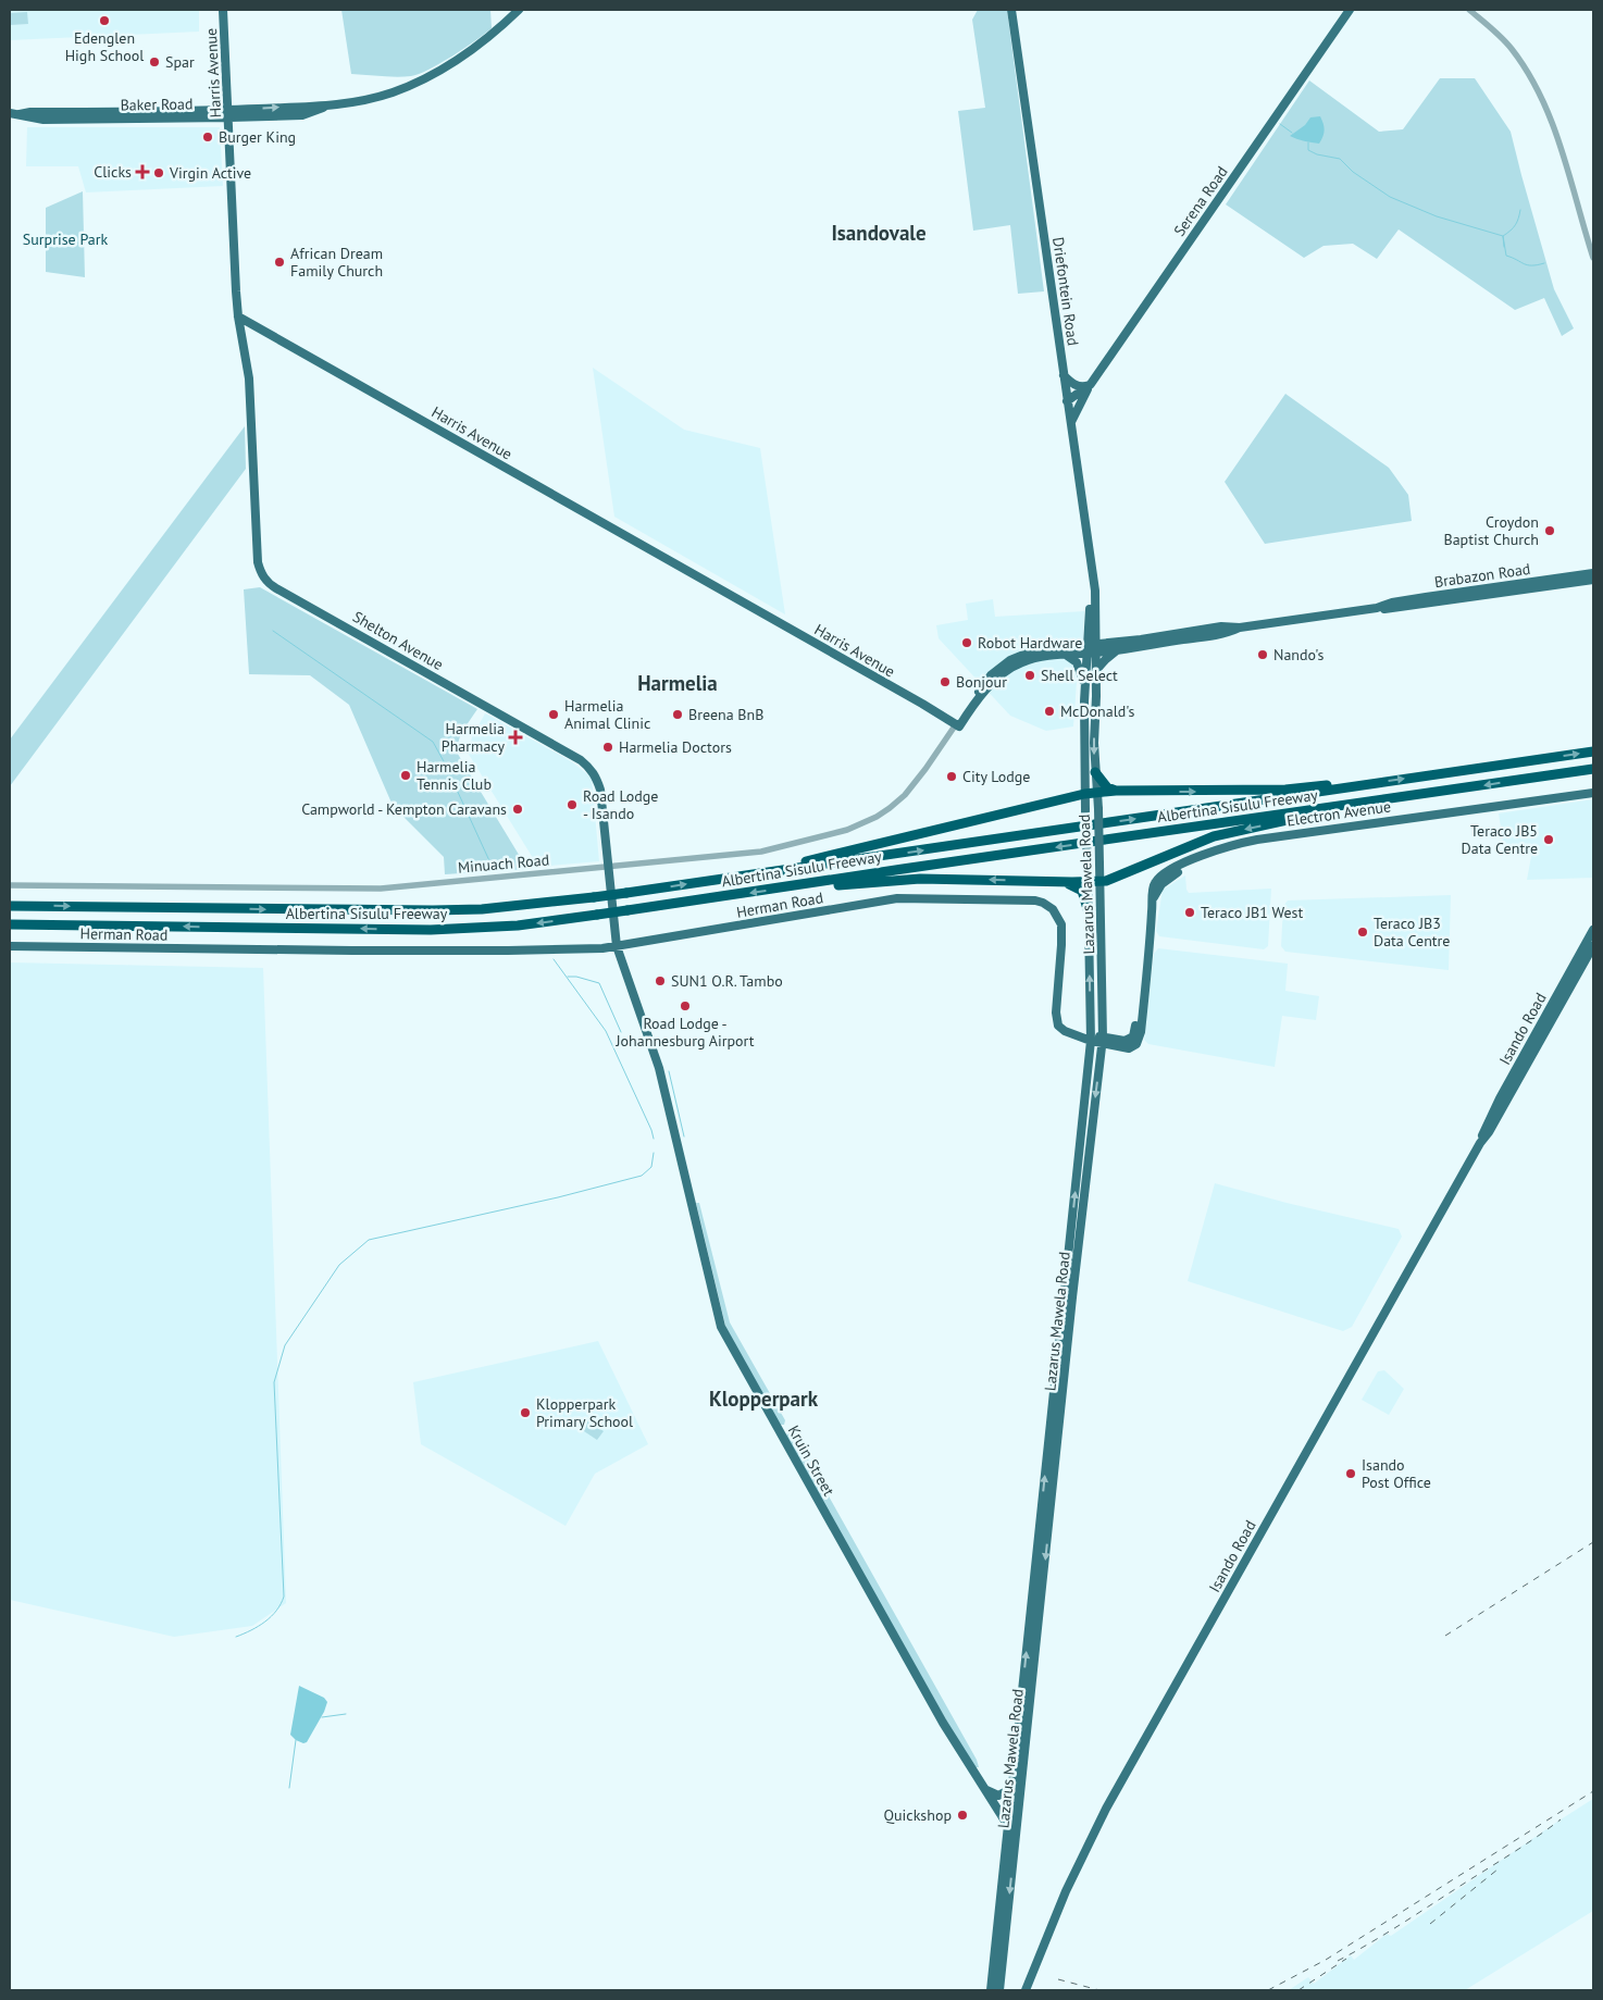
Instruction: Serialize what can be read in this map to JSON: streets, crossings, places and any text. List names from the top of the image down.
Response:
{
  "streets": {
    "highway": ["Albertina Sisulu Freeway"],
    "main road": [
      "Harris Avenue",
      "Baker Road",
      "Serena Road",
      "Driefontein Road",
      "Brabazon Road",
      "Shelton Avenue",
      "Electron Avenue",
      "Lazarus Mawela Road",
      "Herman Road",
      "Isando Road",
      "Kruin Street"
    ],
    "street": ["Minuach Road"]
  },
  "crossings": [
    ["Harris Avenue", "Baker Road"],
    ["Harris Avenue", "Shelton Avenue"],
    ["Harris Avenue", "Minuach Road"],
    ["Serena Road", "Driefontein Road"],
    ["Driefontein Road", "Brabazon Road"],
    ["Driefontein Road", "Lazarus Mawela Road"],
    ["Brabazon Road", "Lazarus Mawela Road"],
    ["Shelton Avenue", "Minuach Road"],
    ["Shelton Avenue", "Herman Road"],
    ["Shelton Avenue", "Kruin Street"],
    ["Electron Avenue", "Lazarus Mawela Road"],
    ["Electron Avenue", "Herman Road"],
    ["Lazarus Mawela Road", "Herman Road"],
    ["Lazarus Mawela Road", "Kruin Street"],
    ["Herman Road", "Kruin Street"]
  ],
  "districts": ["Isandovale", "Harmelia", "Klopperpark"],
  "parks": ["Surprise Park"],
  "places": {
    "other": [
      "Edenglen High School",
      "Spar",
      "Burger King",
      "Virgin Active",
      "African Dream Family Church",
      "Croydon Baptist Church",
      "Robot Hardware",
      "Nando's",
      "Shell Select",
      "Bonjour",
      "McDonald's",
      "Harmelia Animal Clinic",
      "Breena BnB",
      "Harmelia Doctors",
      "Harmelia Tennis Club",
      "City Lodge",
      "Road Lodge - Isando",
      "Campworld - Kempton Caravans",
      "Teraco JB5 Data Centre",
      "Teraco JB1 West",
      "Teraco JB3 Data Centre",
      "SUN1 O.R. Tambo",
      "Road Lodge - Johannesburg Airport",
      "Klopperpark Primary School",
      "Isando Post Office",
      "Quickshop"
    ],
    "health": ["Clicks", "Harmelia Pharmacy"]
  }
}
